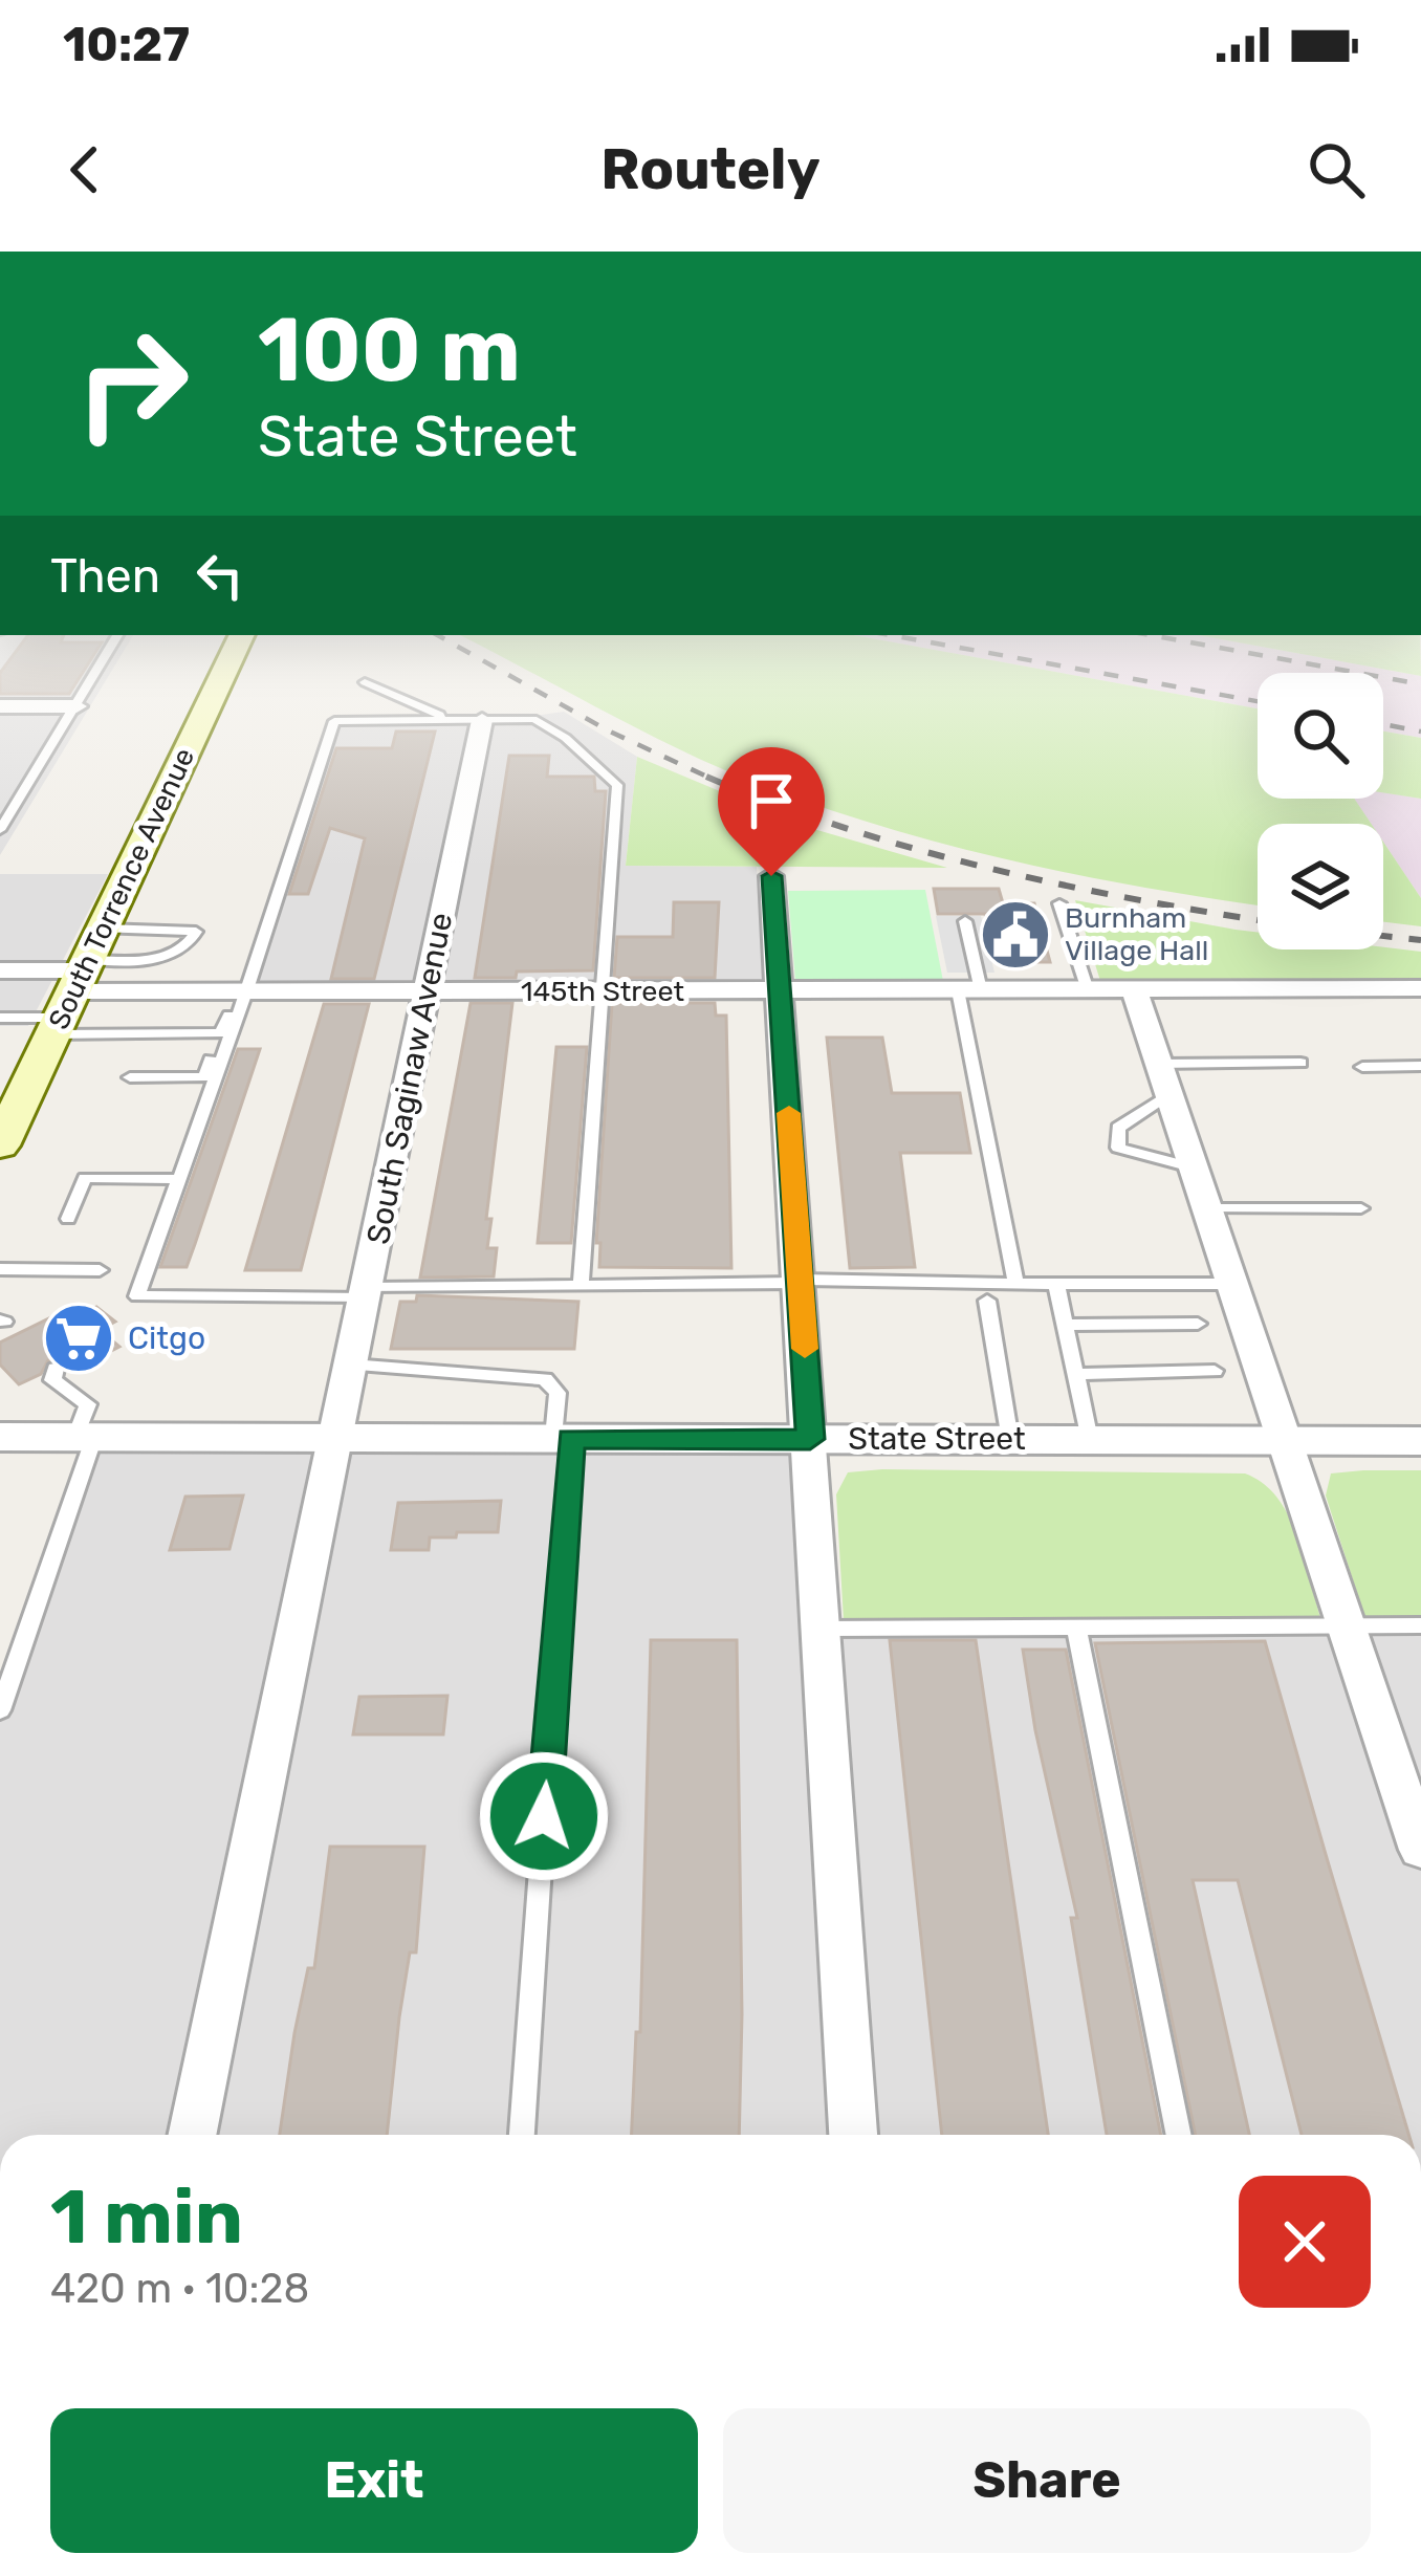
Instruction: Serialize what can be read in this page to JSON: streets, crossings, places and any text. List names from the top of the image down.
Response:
{
  "streets": {
    "main road": ["South Torrence Avenue"],
    "street": ["145th Street", "South Saginaw Avenue", "State Street"]
  },
  "crossings": [
    ["South Torrence Avenue", "145th Street"],
    ["145th Street", "South Saginaw Avenue"],
    ["South Saginaw Avenue", "State Street"]
  ],
  "places": {
    "public building": ["Burnham Village Hall"],
    "supermarket": ["Citgo"]
  },
  "page": {
    "status": "10:27",
    "header": "Routely",
    "turn": ["100 m", "State Street"],
    "then": "Then",
    "heading": ["1 min", "420 m · 10:28"],
    "buttons": ["Exit", "Share"]
  }
}
